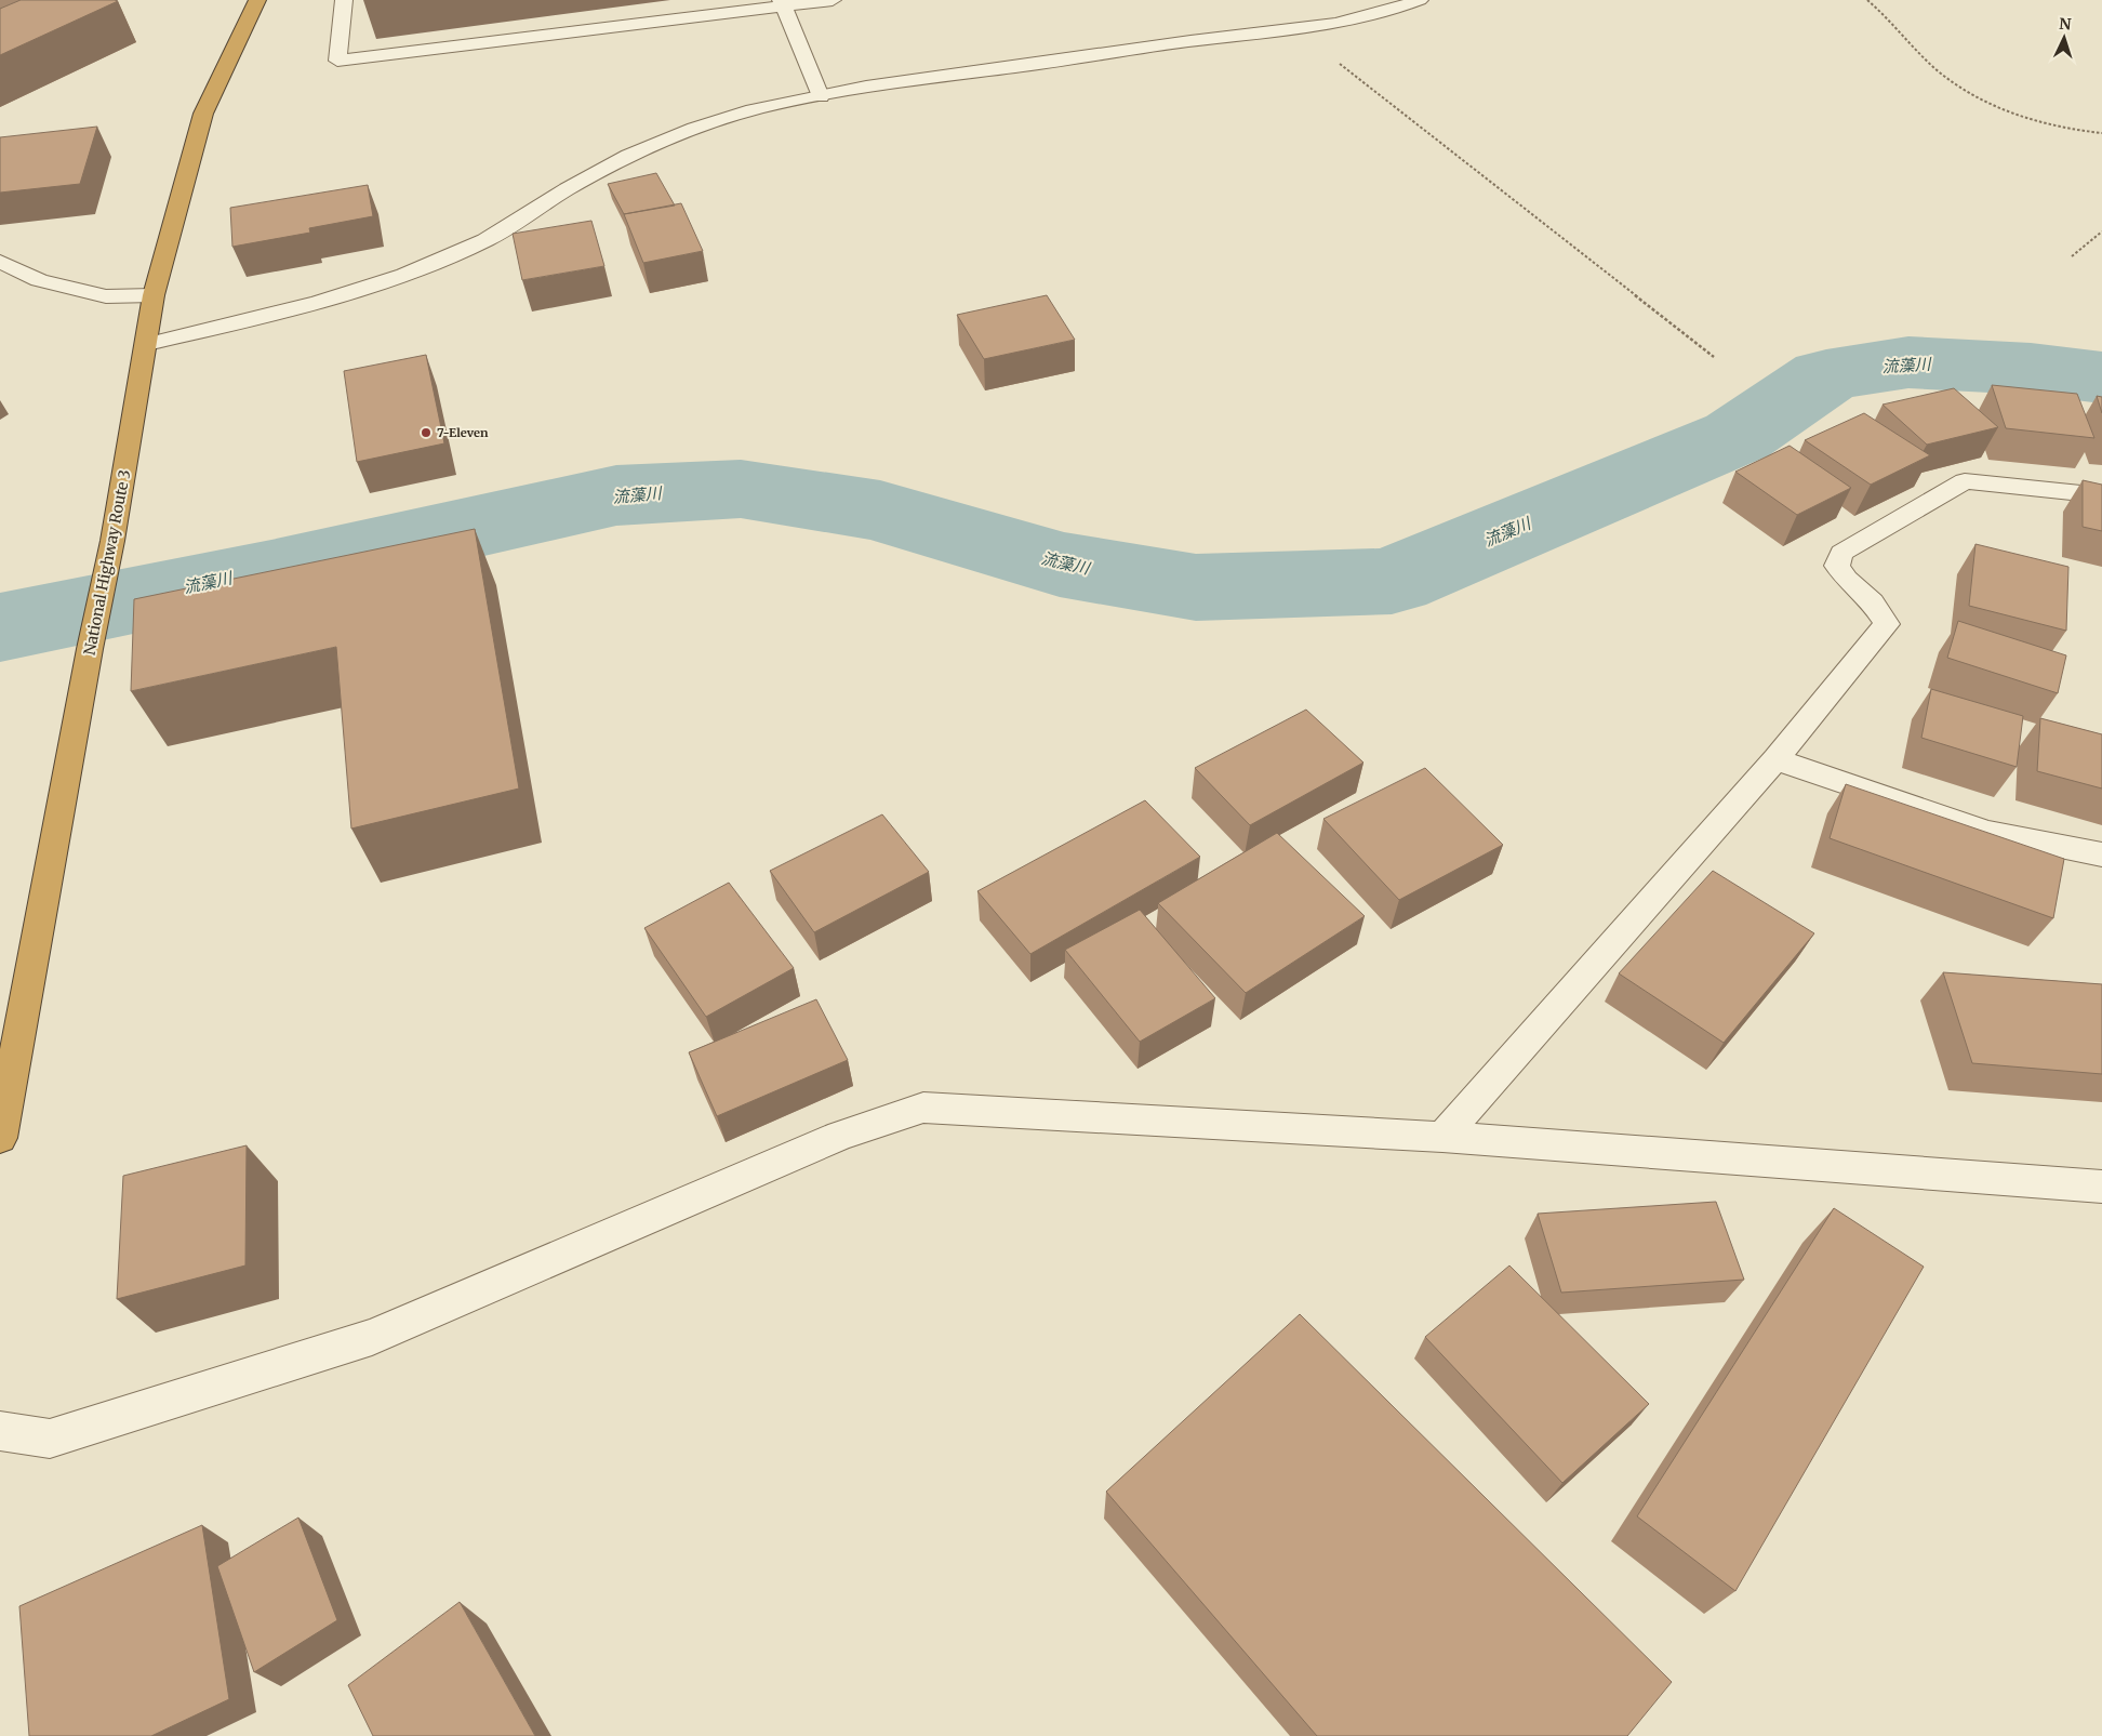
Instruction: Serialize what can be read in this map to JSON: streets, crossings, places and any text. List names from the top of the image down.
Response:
{
  "streets": {
    "highway": ["National Highway Route 3"]
  },
  "water": ["流藻川"],
  "places": ["7-Eleven"],
  "north": "top"
}
